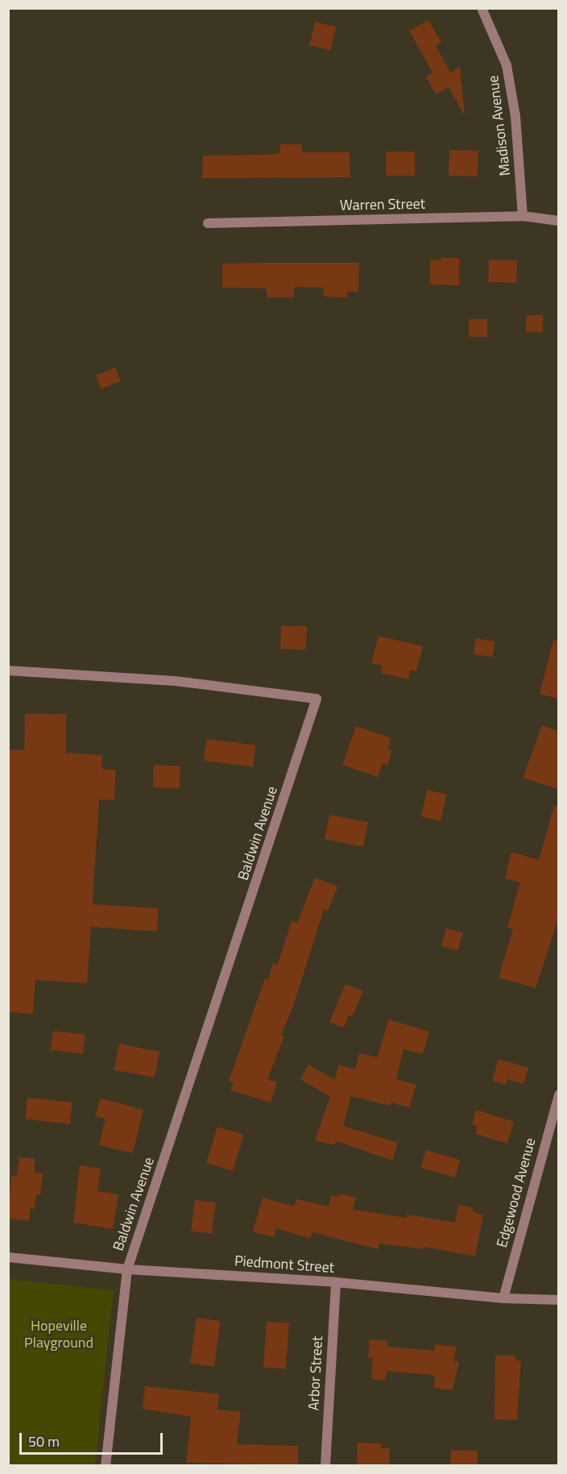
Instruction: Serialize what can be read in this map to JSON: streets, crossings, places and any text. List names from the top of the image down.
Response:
{
  "streets": {
    "street": [
      "Madison Avenue",
      "Warren Street",
      "Baldwin Avenue",
      "Edgewood Avenue",
      "Piedmont Street",
      "Arbor Street"
    ]
  },
  "crossings": [
    ["Madison Avenue", "Warren Street"],
    ["Baldwin Avenue", "Piedmont Street"],
    ["Edgewood Avenue", "Piedmont Street"],
    ["Piedmont Street", "Arbor Street"]
  ],
  "parks": ["Hopeville Playground"],
  "scale_bar": "50 m"
}
